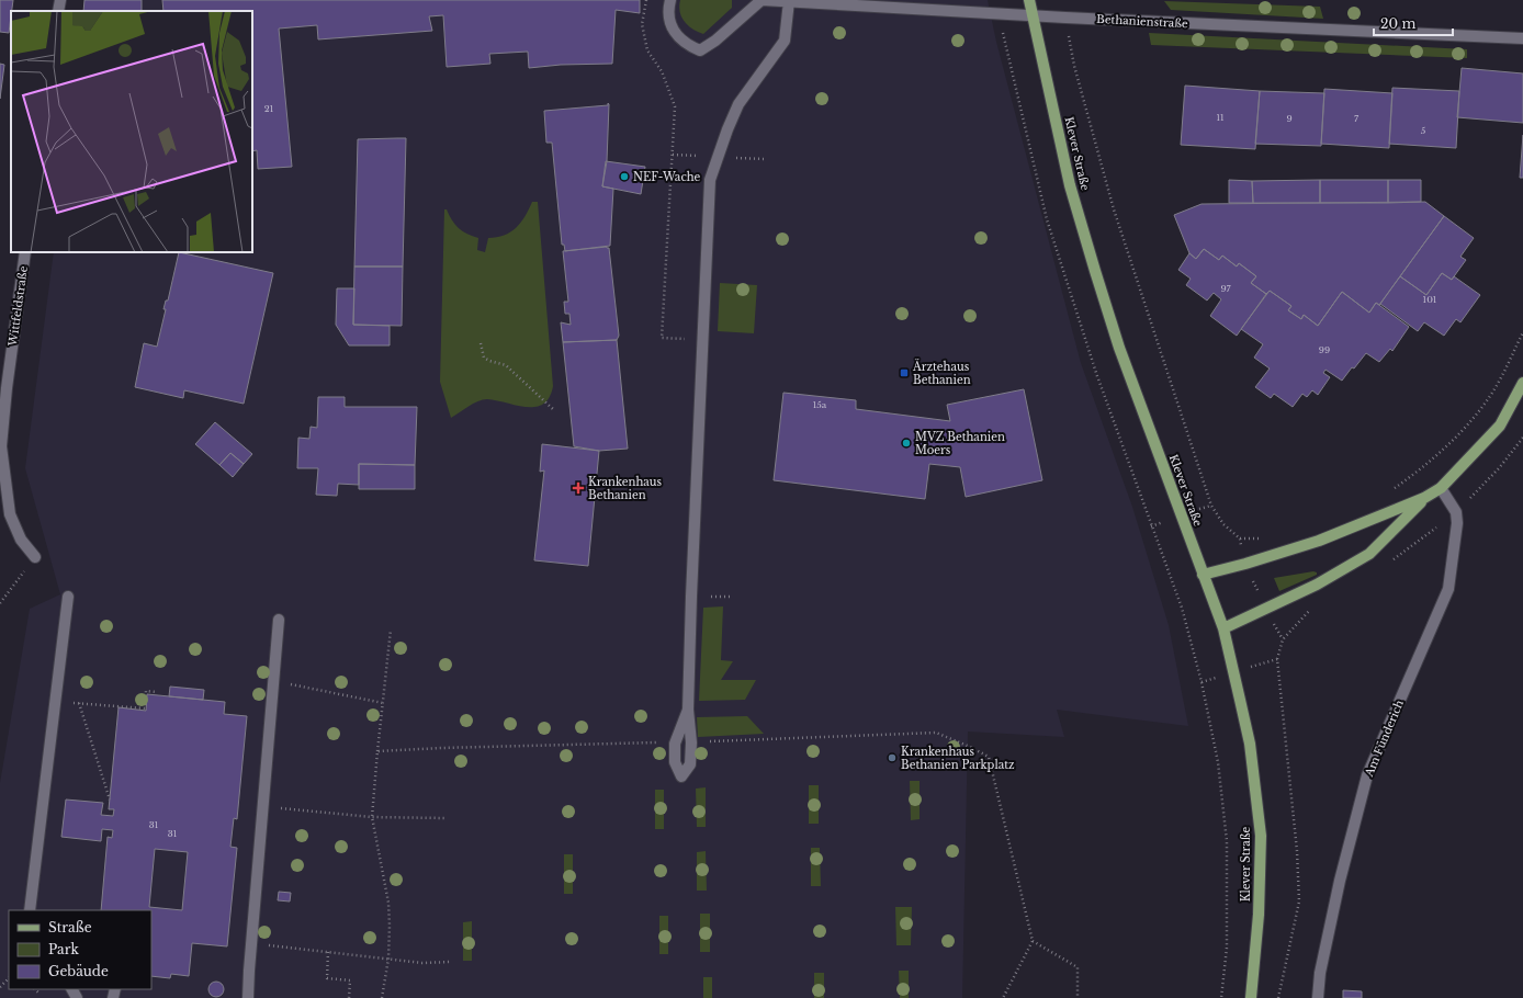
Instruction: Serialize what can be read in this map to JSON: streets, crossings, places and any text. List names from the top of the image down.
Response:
{
  "streets": {
    "main road": ["Klever Straße"],
    "street": ["Bethanienstraße", "Wittfeldstraße", "Am Fünderich"]
  },
  "crossings": [
    ["Bethanienstraße", "Klever Straße"]
  ],
  "places": {
    "other": ["NEF-Wache", "MVZ Bethanien Moers", "Krankenhaus Bethanien Parkplatz"],
    "transit": ["Ärztehaus Bethanien"],
    "health": ["Krankenhaus Bethanien"]
  },
  "house_numbers": [
    "21",
    "11",
    "9",
    "7",
    "5",
    "97",
    "101",
    "99",
    "15a",
    "31",
    "31"
  ],
  "legend": ["Straße", "Park", "Gebäude"],
  "scale_bar": "20 m"
}
